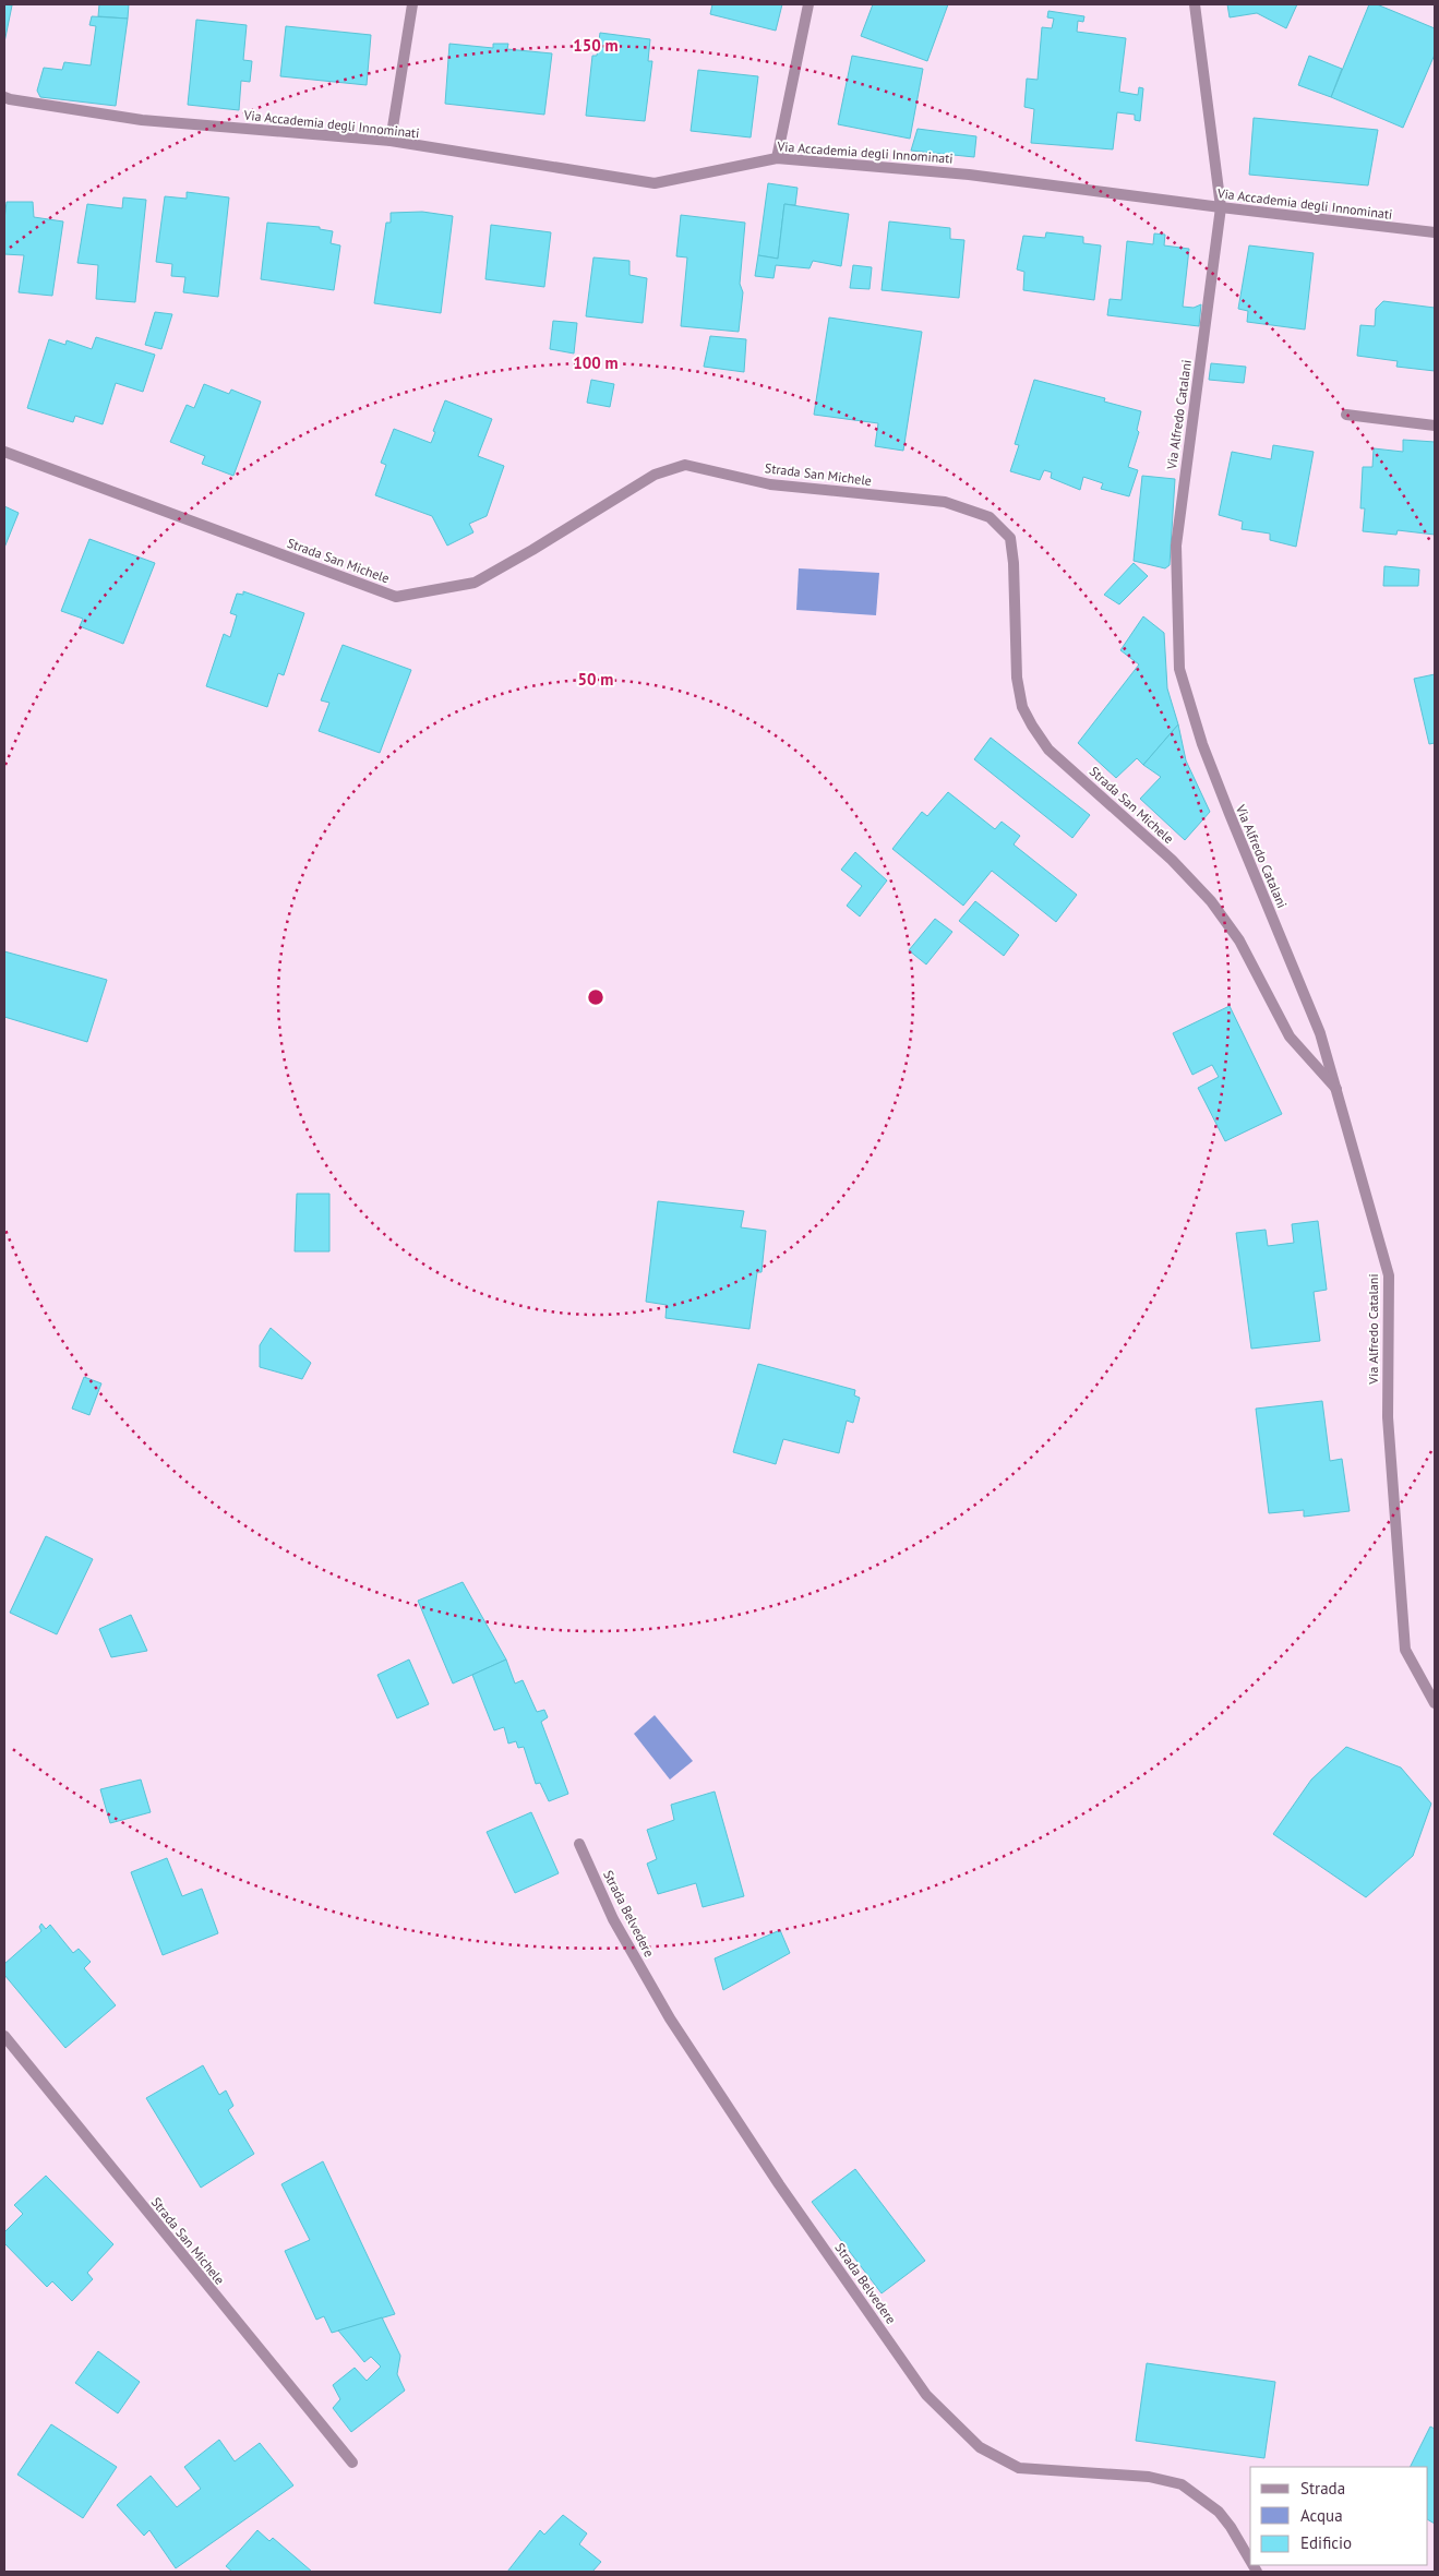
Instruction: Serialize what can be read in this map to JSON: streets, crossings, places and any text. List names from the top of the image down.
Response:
{
  "streets": {
    "street": [
      "Via Accademia degli Innominati",
      "Via Alfredo Catalani",
      "Strada San Michele",
      "Strada Belvedere"
    ]
  },
  "crossings": [
    ["Via Accademia degli Innominati", "Via Alfredo Catalani"],
    ["Via Alfredo Catalani", "Strada San Michele"]
  ],
  "legend": ["Strada", "Acqua", "Edificio"],
  "rings": ["150 m", "100 m", "50 m"]
}
